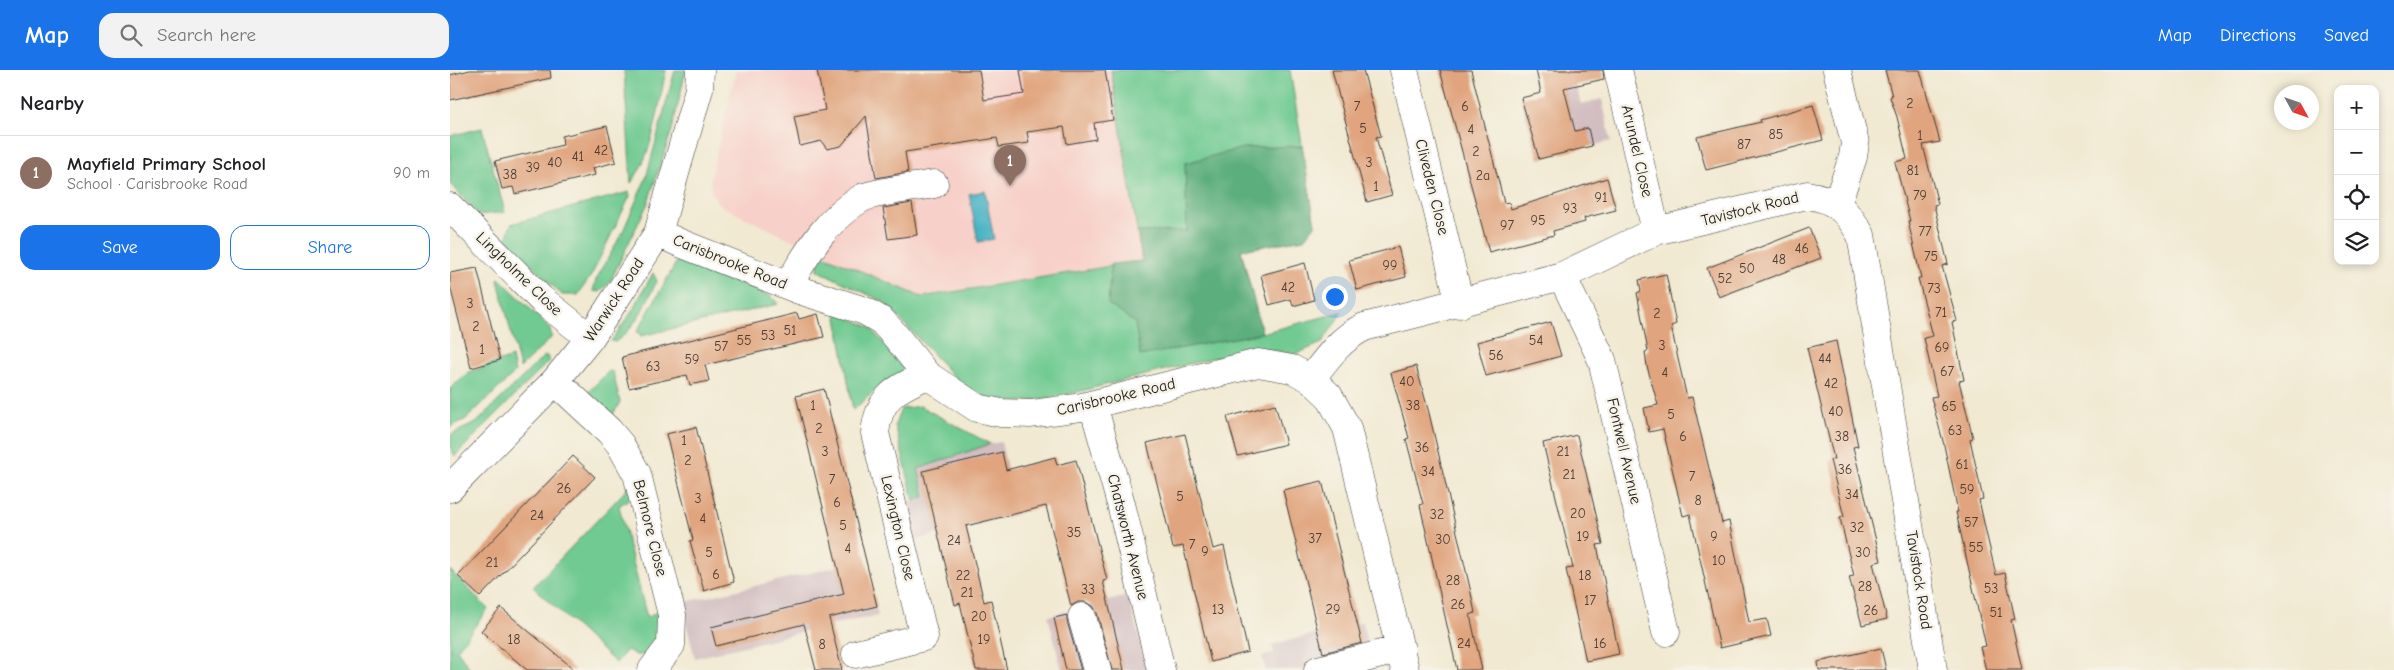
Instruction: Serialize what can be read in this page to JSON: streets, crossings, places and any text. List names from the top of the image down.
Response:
{
  "streets": {
    "street": [
      "Arundel Close",
      "Cliveden Close",
      "Tavistock Road",
      "Carisbrooke Road",
      "Lingholme Close",
      "Warwick Road",
      "Fontwell Avenue",
      "Belmore Close",
      "Lexington Close",
      "Chatsworth Avenue"
    ]
  },
  "crossings": [
    ["Arundel Close", "Tavistock Road"],
    ["Cliveden Close", "Tavistock Road"],
    ["Tavistock Road", "Carisbrooke Road"],
    ["Tavistock Road", "Fontwell Avenue"],
    ["Carisbrooke Road", "Warwick Road"],
    ["Carisbrooke Road", "Lexington Close"],
    ["Carisbrooke Road", "Chatsworth Avenue"],
    ["Lingholme Close", "Warwick Road"],
    ["Warwick Road", "Belmore Close"]
  ],
  "house_numbers": [
    "2",
    "7",
    "6",
    "5",
    "4",
    "85",
    "1",
    "87",
    "42",
    "2",
    "41",
    "40",
    "3",
    "39",
    "81",
    "38",
    "2a",
    "1",
    "79",
    "91",
    "93",
    "95",
    "97",
    "77",
    "46",
    "75",
    "48",
    "99",
    "50",
    "52",
    "42",
    "73",
    "3",
    "71",
    "2",
    "2",
    "51",
    "53",
    "55",
    "54",
    "3",
    "57",
    "69",
    "1",
    "56",
    "44",
    "59",
    "63",
    "67",
    "4",
    "40",
    "42",
    "1",
    "38",
    "65",
    "40",
    "5",
    "2",
    "63",
    "6",
    "38",
    "1",
    "36",
    "3",
    "21",
    "2",
    "61",
    "36",
    "34",
    "21",
    "7",
    "7",
    "26",
    "59",
    "34",
    "5",
    "3",
    "8",
    "6",
    "20",
    "32",
    "24",
    "4",
    "57",
    "5",
    "32",
    "35",
    "19",
    "9",
    "37",
    "30",
    "24",
    "7",
    "55",
    "4",
    "9",
    "5",
    "30",
    "10",
    "21",
    "6",
    "22",
    "18",
    "28",
    "28",
    "53",
    "33",
    "21",
    "17",
    "26",
    "13",
    "29",
    "26",
    "51",
    "20",
    "18",
    "19",
    "24",
    "16",
    "8"
  ],
  "north": "bottom right",
  "page": {
    "header": "Map",
    "search": "Search here",
    "nav": ["Map", "Directions", "Saved"],
    "heading": "Nearby",
    "map_buttons": ["+", "−"],
    "list": [
      {
        "mark": "1",
        "name": "Mayfield Primary School",
        "note": "School · Carisbrooke Road",
        "value": "90 m"
      }
    ],
    "pins": "1",
    "buttons": ["Save", "Share"]
  }
}
